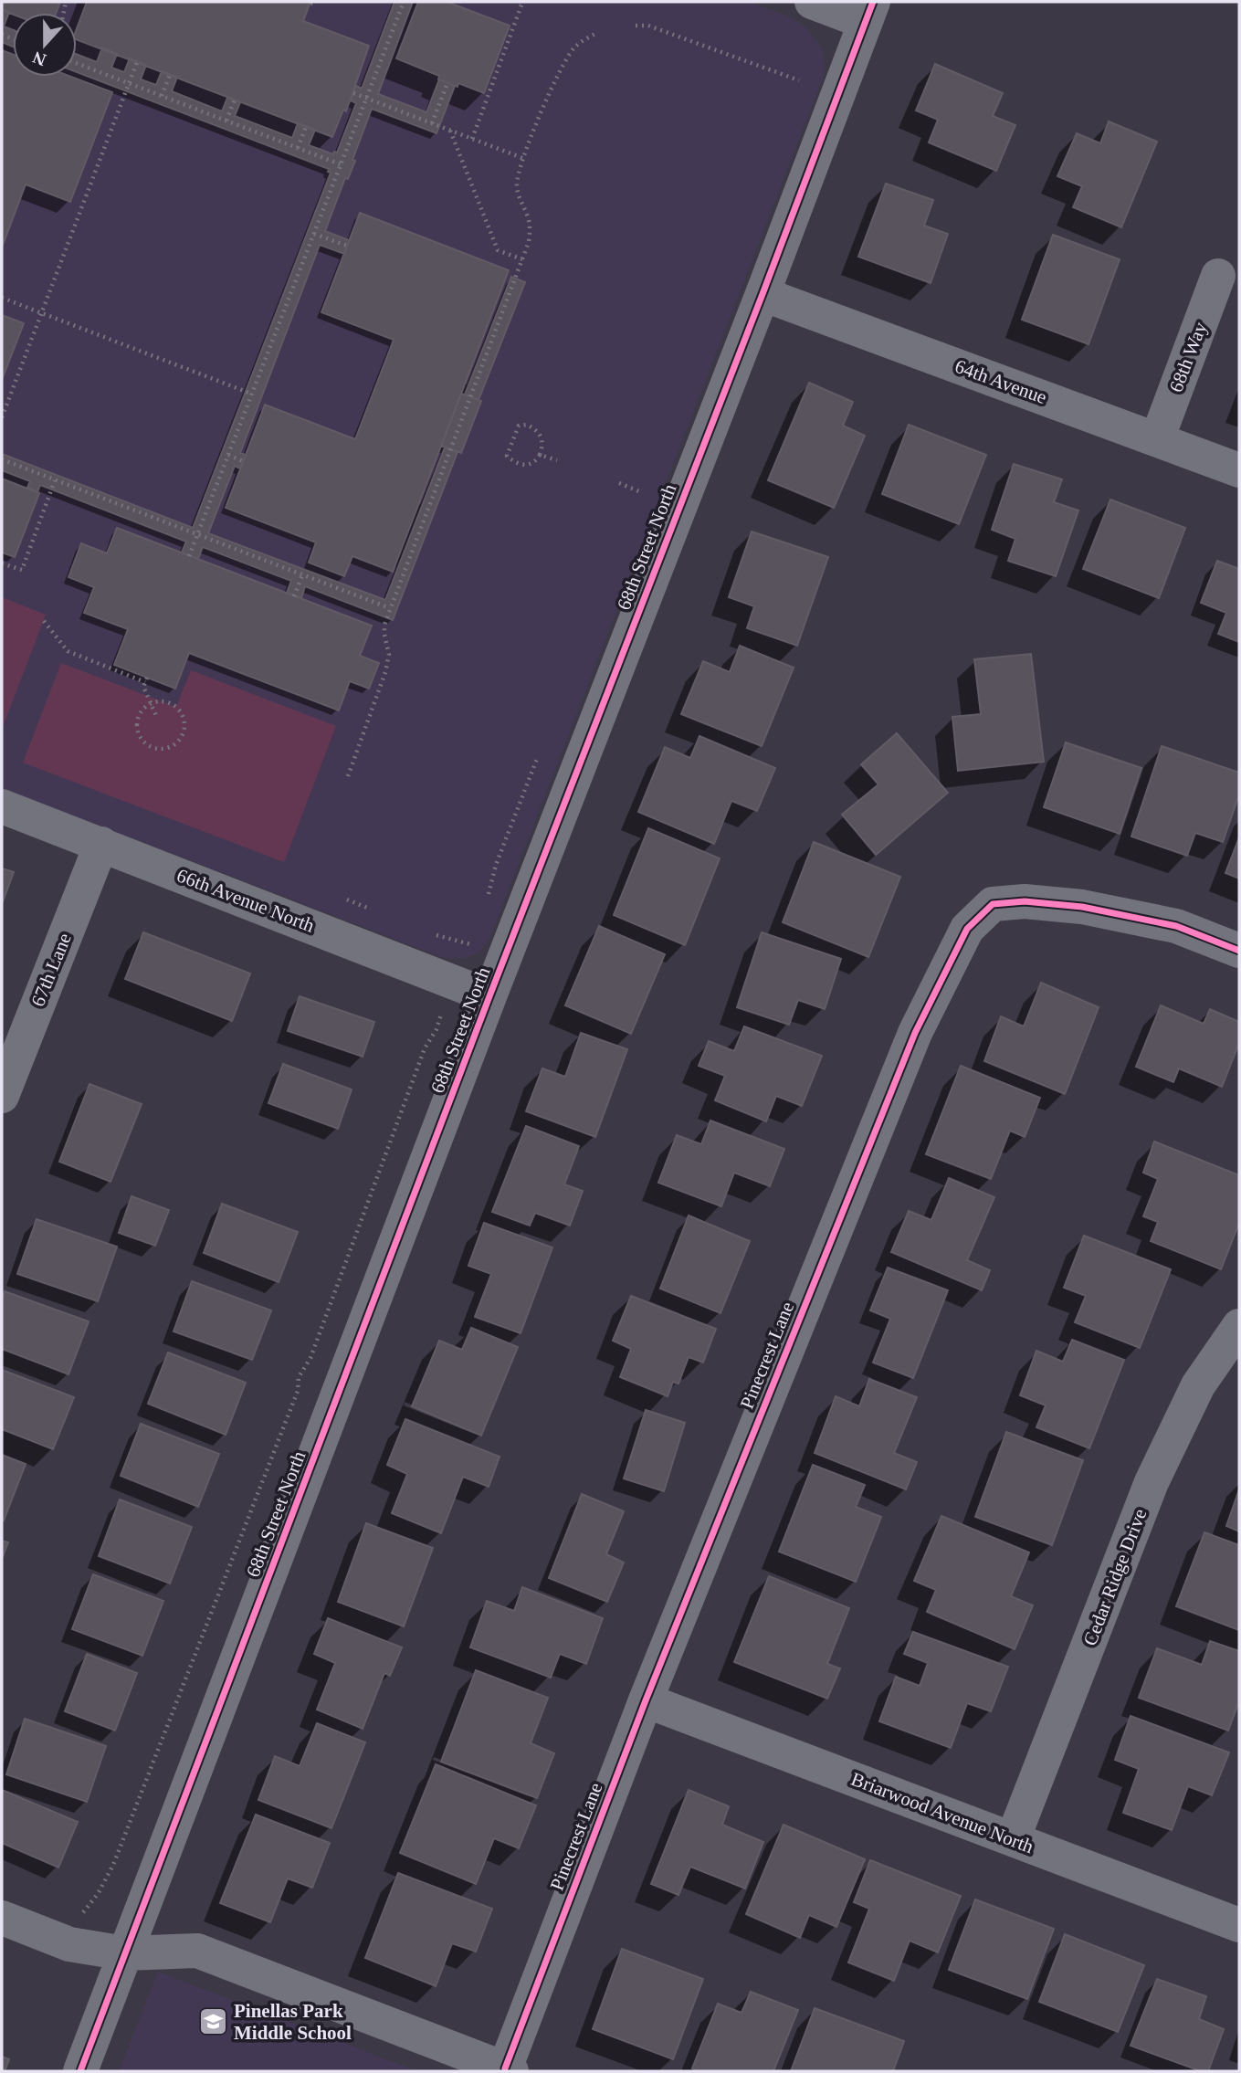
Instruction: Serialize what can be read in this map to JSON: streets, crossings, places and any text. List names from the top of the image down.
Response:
{
  "streets": {
    "street": [
      "68th Way",
      "64th Avenue",
      "68th Street North",
      "66th Avenue North",
      "67th Lane",
      "Pinecrest Lane",
      "Cedar Ridge Drive",
      "Briarwood Avenue North"
    ]
  },
  "crossings": [
    ["68th Way", "64th Avenue"],
    ["64th Avenue", "68th Street North"],
    ["68th Street North", "66th Avenue North"],
    ["66th Avenue North", "67th Lane"],
    ["Pinecrest Lane", "Briarwood Avenue North"],
    ["Cedar Ridge Drive", "Briarwood Avenue North"]
  ],
  "places": {
    "school or university": ["Pinellas Park Middle School"]
  },
  "north": "bottom"
}
